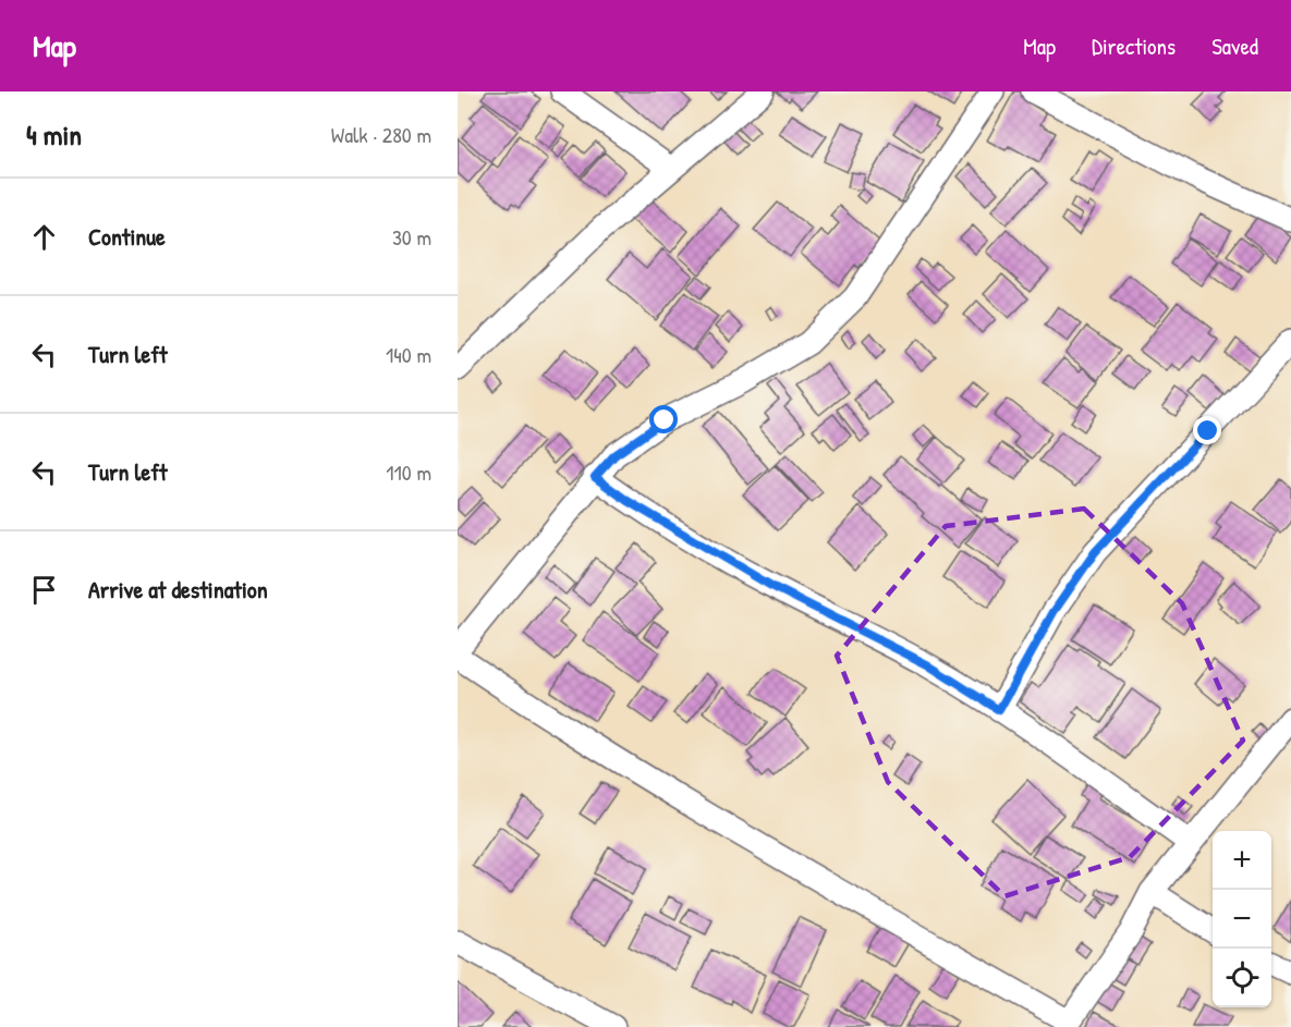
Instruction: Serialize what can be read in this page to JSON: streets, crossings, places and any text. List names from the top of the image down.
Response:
{
  "page": {
    "header": "Map",
    "nav": ["Map", "Directions", "Saved"],
    "heading": ["4 min", "Walk · 280 m"],
    "list": [
      ["Continue", "30 m"],
      ["Turn left", "140 m"],
      ["Turn left", "110 m"],
      "Arrive at destination"
    ],
    "map_buttons": ["+", "−"]
  }
}
